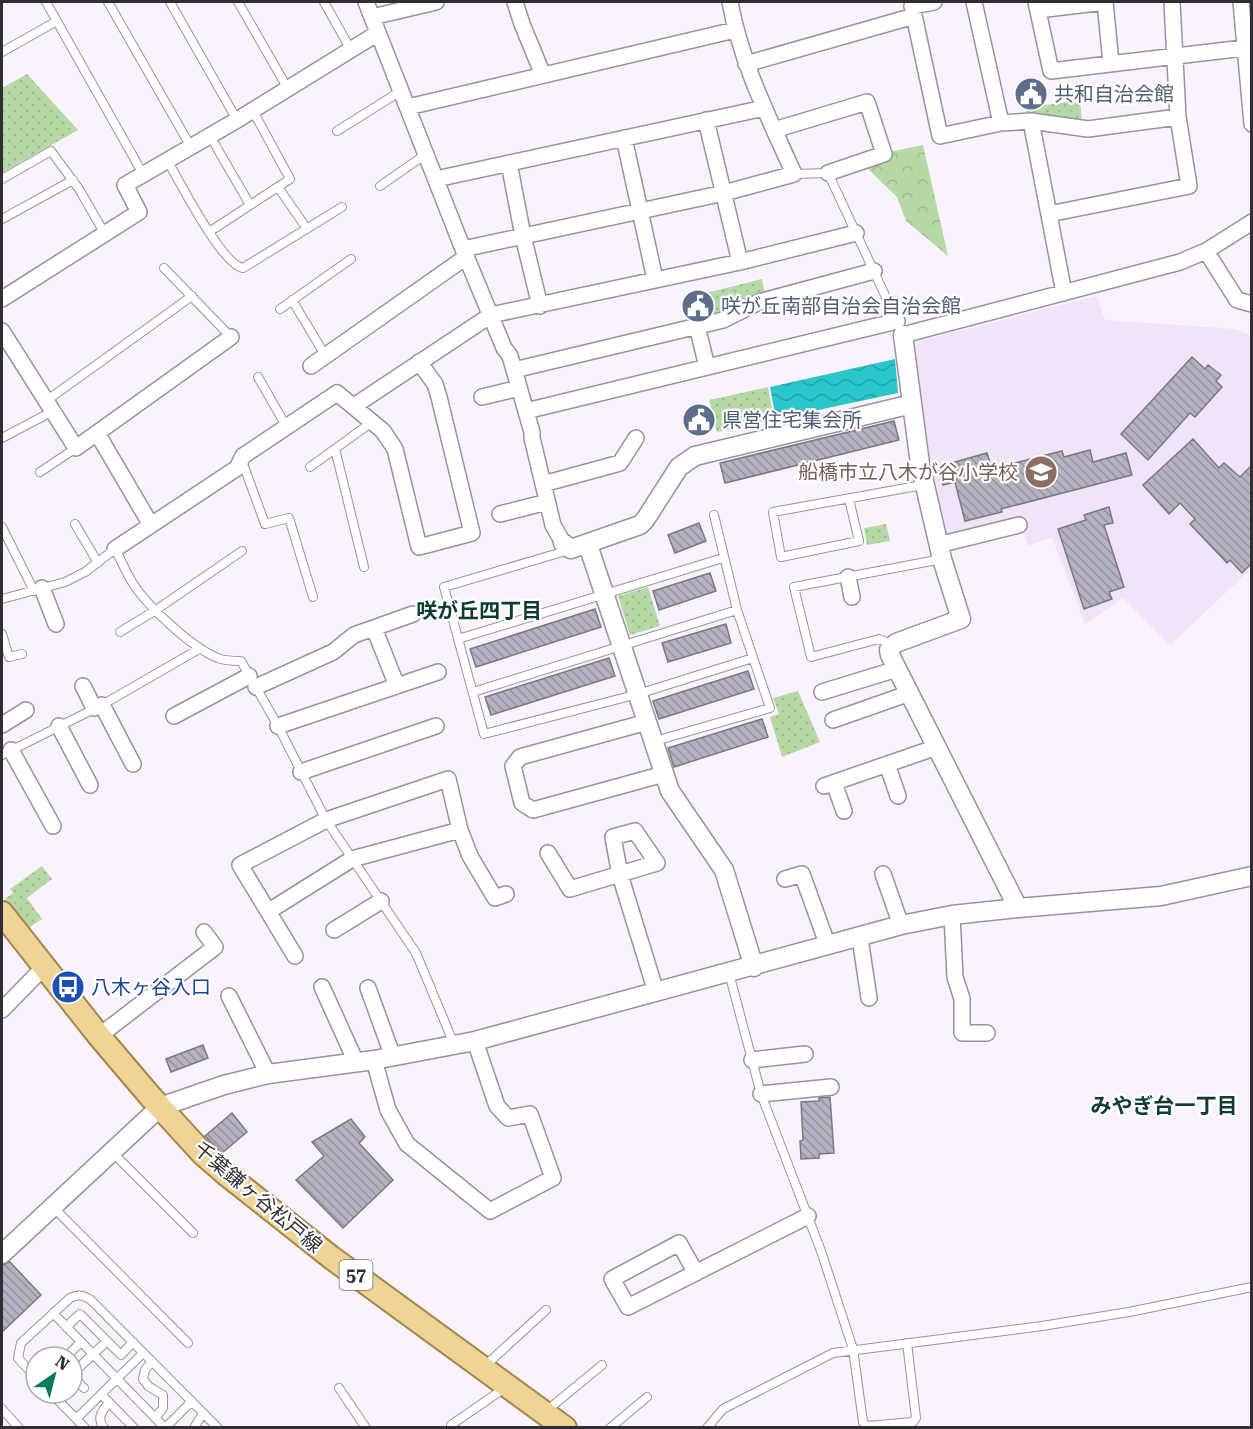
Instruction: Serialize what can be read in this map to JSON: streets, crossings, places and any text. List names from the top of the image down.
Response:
{
  "streets": {
    "main road": ["千葉鎌ヶ谷松戸線", "57"]
  },
  "districts": ["咲が丘四丁目", "みやぎ台一丁目"],
  "places": {
    "public building": ["共和自治会館", "咲が丘南部自治会自治会館", "県営住宅集会所"],
    "school or university": ["船橋市立八木が谷小学校"],
    "bus stop": ["八木ヶ谷入口"]
  },
  "north": "top right"
}
